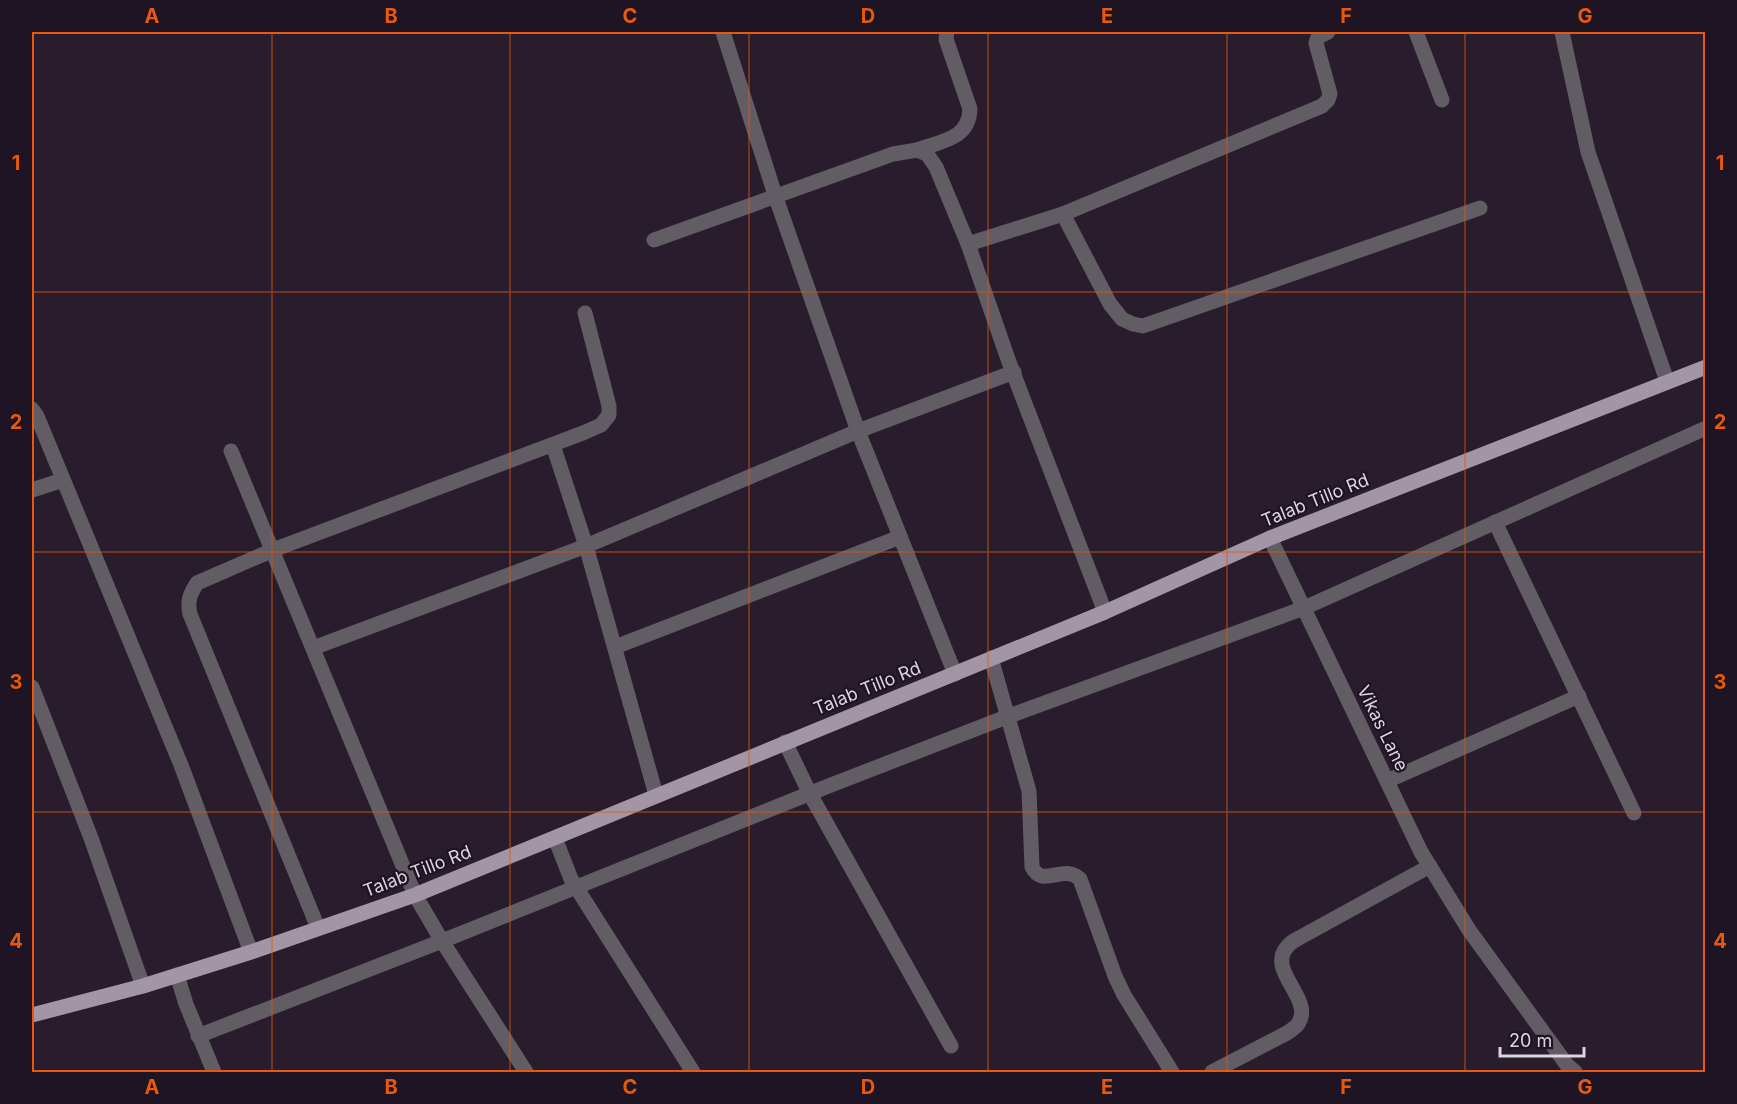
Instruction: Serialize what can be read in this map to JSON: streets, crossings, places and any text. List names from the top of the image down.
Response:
{
  "streets": {
    "main road": ["Talab Tillo Rd"],
    "street": ["Vikas Lane"]
  },
  "crossings": [
    ["Talab Tillo Rd", "Vikas Lane"]
  ],
  "scale_bar": "20 m",
  "grid": {
    "columns": [
      "A",
      "B",
      "C",
      "D",
      "E",
      "F",
      "G"
    ],
    "rows": [
      "1",
      "2",
      "3",
      "4"
    ]
  }
}
